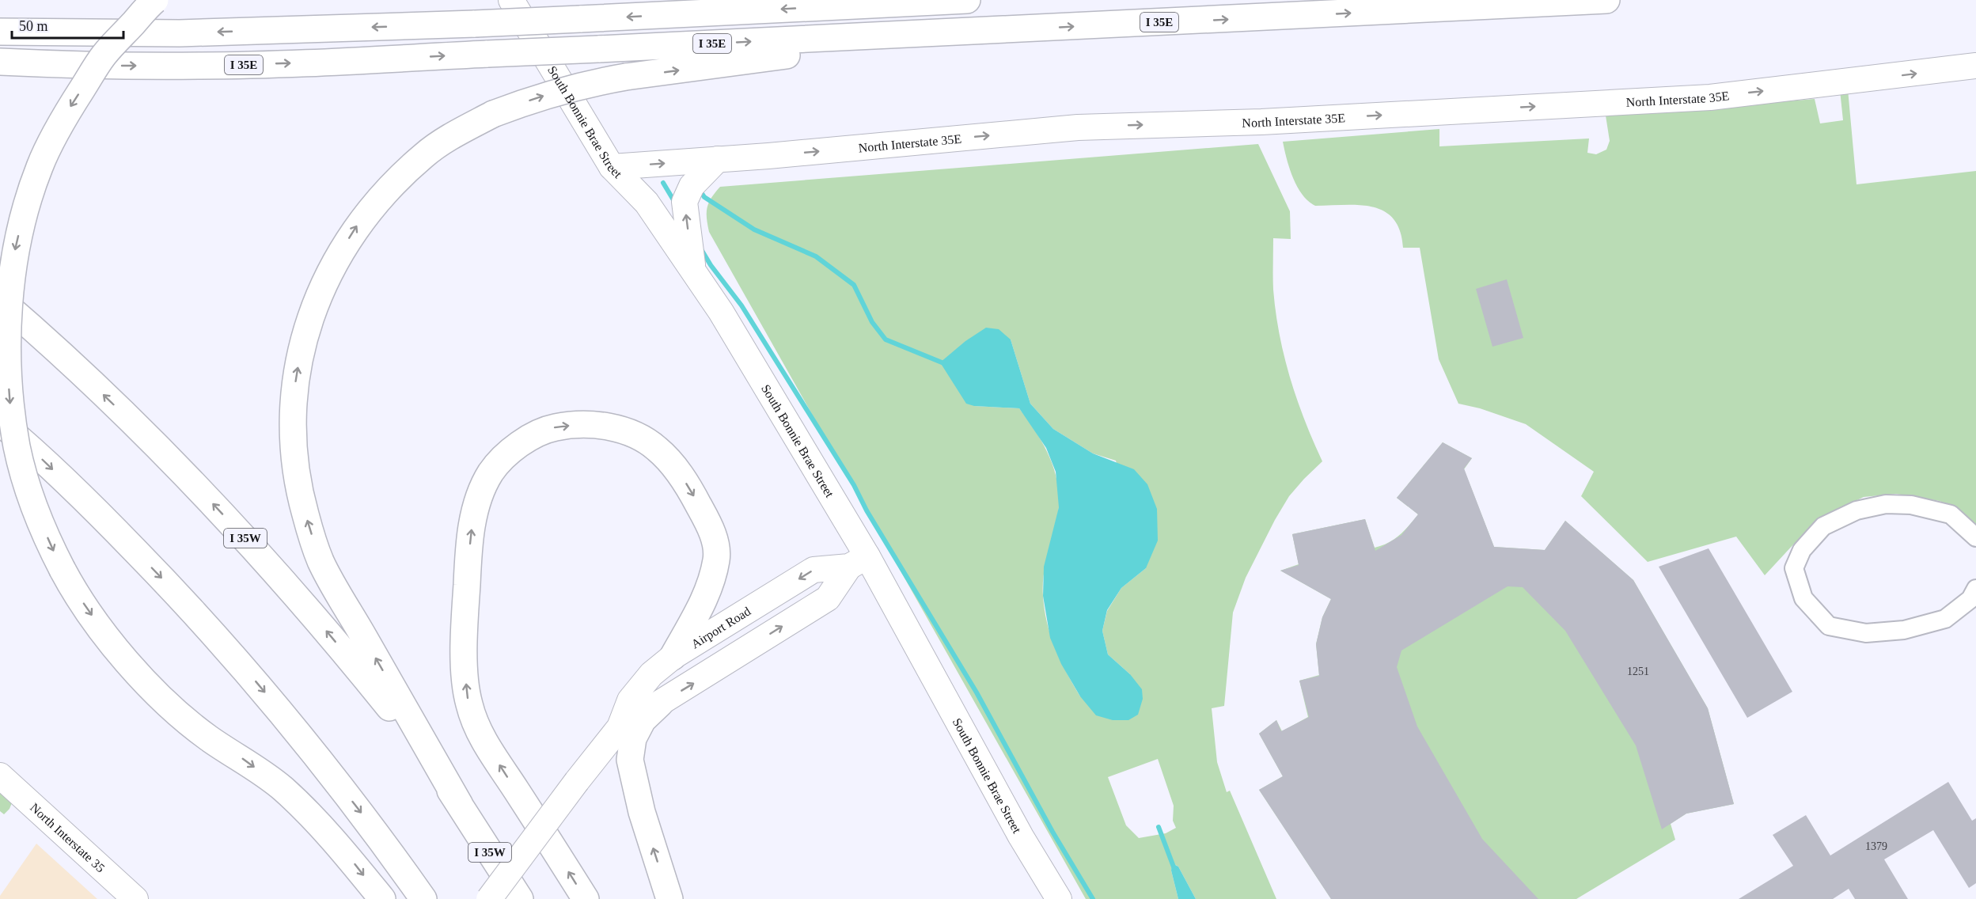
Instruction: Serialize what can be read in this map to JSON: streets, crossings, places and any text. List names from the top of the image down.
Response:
{
  "streets": {
    "highway": ["I 35E", "I 35W"],
    "main road": [
      "North Interstate 35E",
      "South Bonnie Brae Street",
      "Airport Road",
      "North Interstate 35"
    ]
  },
  "crossings": [
    ["North Interstate 35E", "South Bonnie Brae Street"],
    ["South Bonnie Brae Street", "Airport Road"]
  ],
  "one_way": ["North Interstate 35E"],
  "house_numbers": ["1251", "1379"],
  "scale_bar": "50 m"
}
